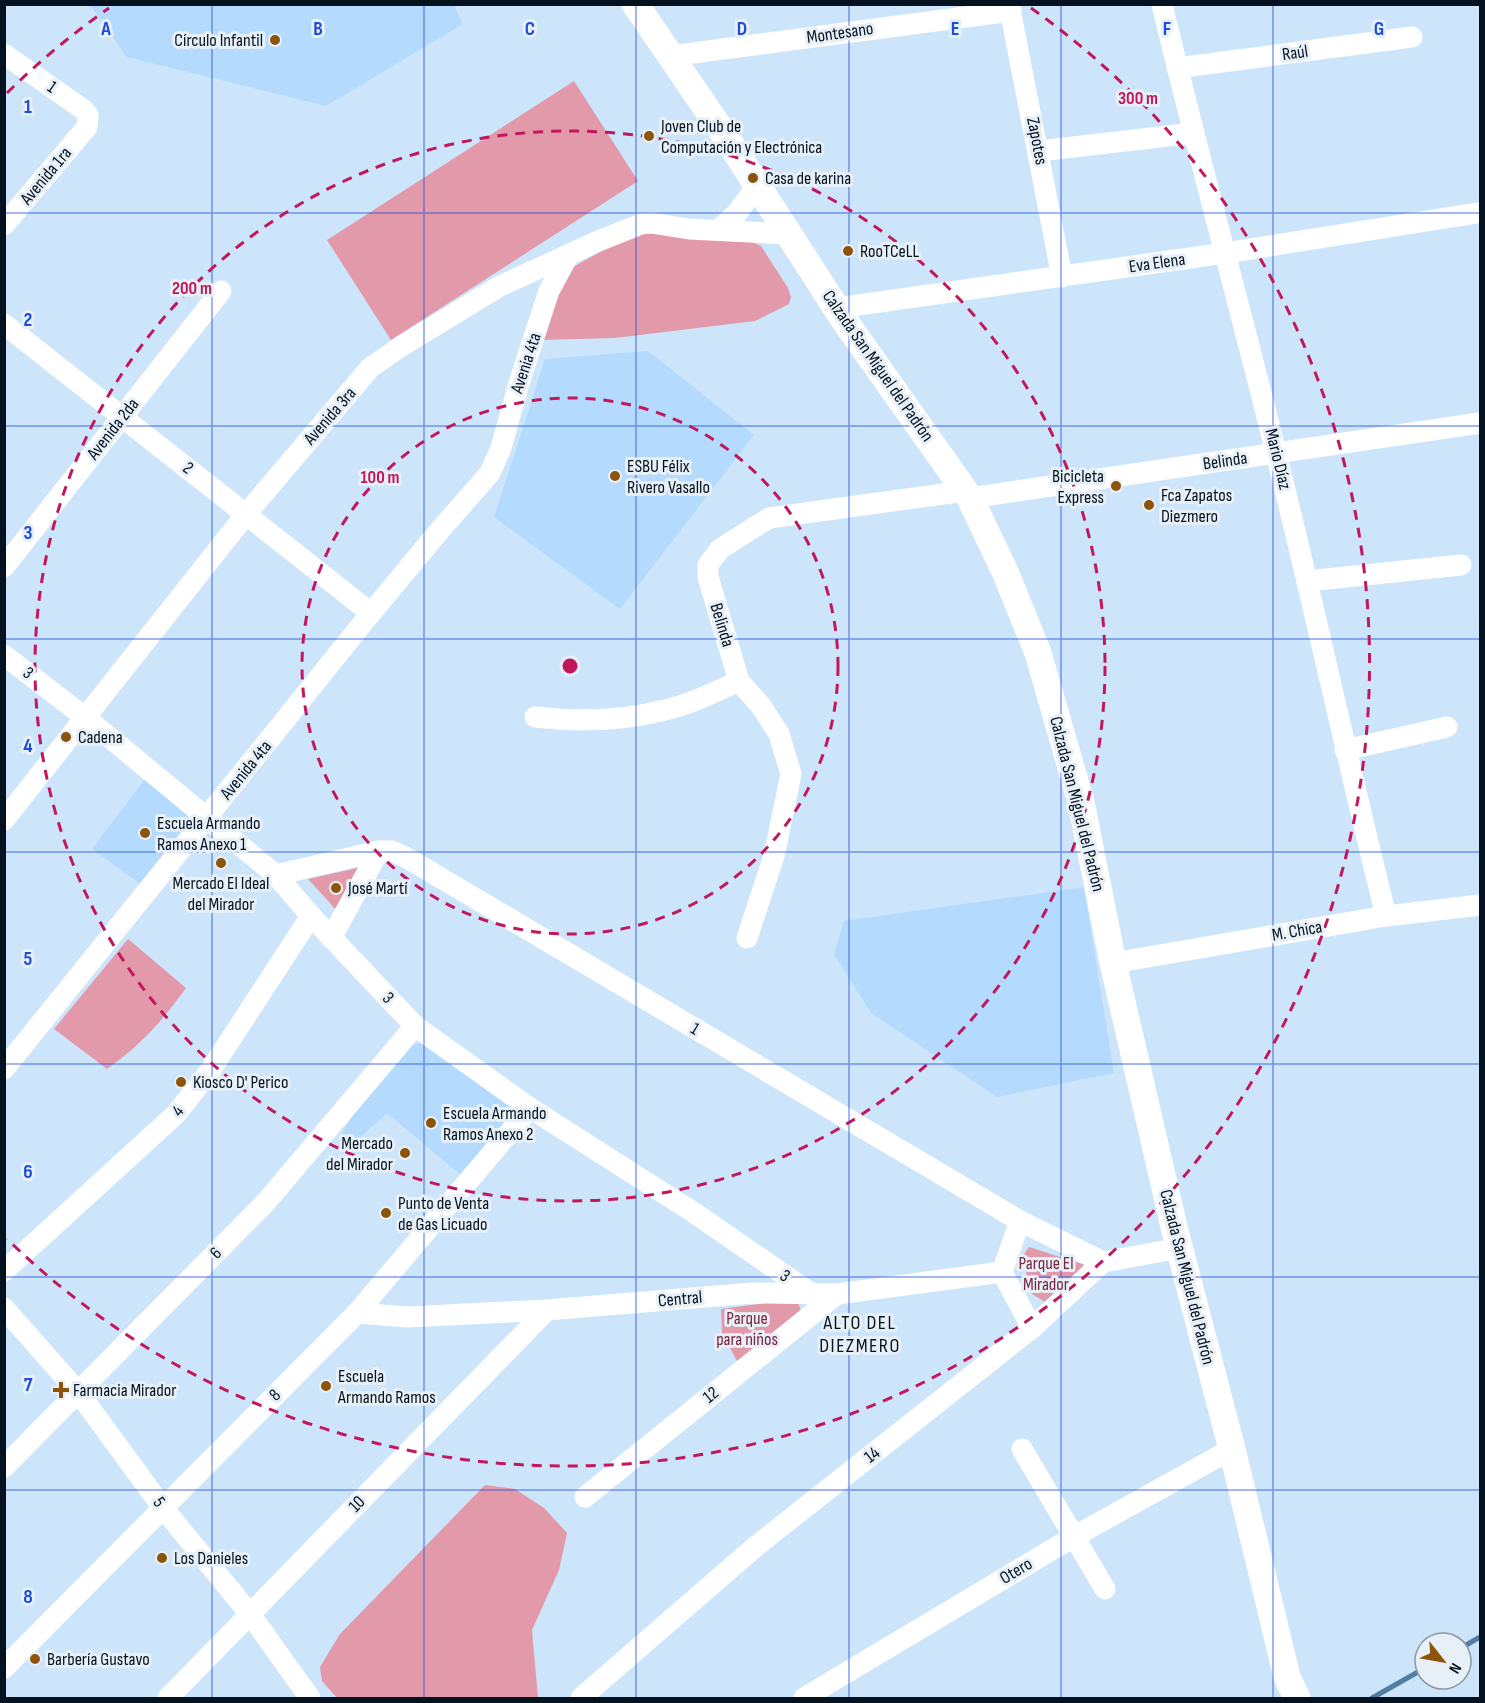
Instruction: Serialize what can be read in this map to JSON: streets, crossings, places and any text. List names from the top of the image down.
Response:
{
  "streets": {
    "main road": ["Calzada San Miguel del Padrón"],
    "street": [
      "Montesano",
      "Raúl",
      "1",
      "Zapotes",
      "Avenida 1ra",
      "Eva Elena",
      "Avenia 4ta",
      "Avenida 3ra",
      "Avenida 2da",
      "Mario Díaz",
      "Belinda",
      "2",
      "3",
      "Avenida 4ta",
      "M. Chica",
      "4",
      "6",
      "Central",
      "8",
      "12",
      "14",
      "5",
      "10",
      "Otero"
    ]
  },
  "crossings": [
    ["Montesano", "Zapotes"],
    ["Montesano", "Calzada San Miguel del Padrón"],
    ["Raúl", "Mario Díaz"],
    ["1", "Avenida 1ra"],
    ["1", "3"],
    ["1", "14"],
    ["Zapotes", "Eva Elena"],
    ["Eva Elena", "Calzada San Miguel del Padrón"],
    ["Eva Elena", "Mario Díaz"],
    ["Avenia 4ta", "Avenida 3ra"],
    ["Avenia 4ta", "Avenida 4ta"],
    ["Calzada San Miguel del Padrón", "Avenida 3ra"],
    ["Calzada San Miguel del Padrón", "Belinda"],
    ["Calzada San Miguel del Padrón", "M. Chica"],
    ["Calzada San Miguel del Padrón", "Otero"],
    ["Avenida 3ra", "2"],
    ["Avenida 3ra", "3"],
    ["Avenida 2da", "2"],
    ["Mario Díaz", "Belinda"],
    ["Mario Díaz", "M. Chica"],
    ["2", "Avenida 4ta"],
    ["3", "Avenida 4ta"],
    ["3", "4"],
    ["3", "6"],
    ["3", "Central"],
    ["3", "8"],
    ["6", "5"],
    ["Central", "8"],
    ["Central", "12"],
    ["Central", "10"],
    ["8", "5"],
    ["5", "10"]
  ],
  "districts": ["ALTO DEL DIEZMERO"],
  "parks": ["Parque El Mirador", "Parque para niños"],
  "places": {
    "other": [
      "Círculo Infantil",
      "Joven Club de Computación y Electrónica",
      "Casa de karina",
      "RooTCeLL",
      "ESBU Félix Rivero Vasallo",
      "Bicicleta Express",
      "Fca Zapatos Diezmero",
      "Cadena",
      "Escuela Armando Ramos Anexo 1",
      "Mercado El Ideal del Mirador",
      "José Martí",
      "Kiosco D' Perico",
      "Escuela Armando Ramos Anexo 2",
      "Mercado del Mirador",
      "Punto de Venta de Gas Licuado",
      "Escuela Armando Ramos",
      "Los Danieles",
      "Barbería Gustavo"
    ],
    "health": ["Farmacia Mirador"]
  },
  "north": "bottom right",
  "grid": {
    "columns": [
      "A",
      "B",
      "C",
      "D",
      "E",
      "F",
      "G"
    ],
    "rows": [
      "1",
      "2",
      "3",
      "4",
      "5",
      "6",
      "7",
      "8"
    ]
  },
  "rings": ["300 m", "200 m", "100 m"]
}
